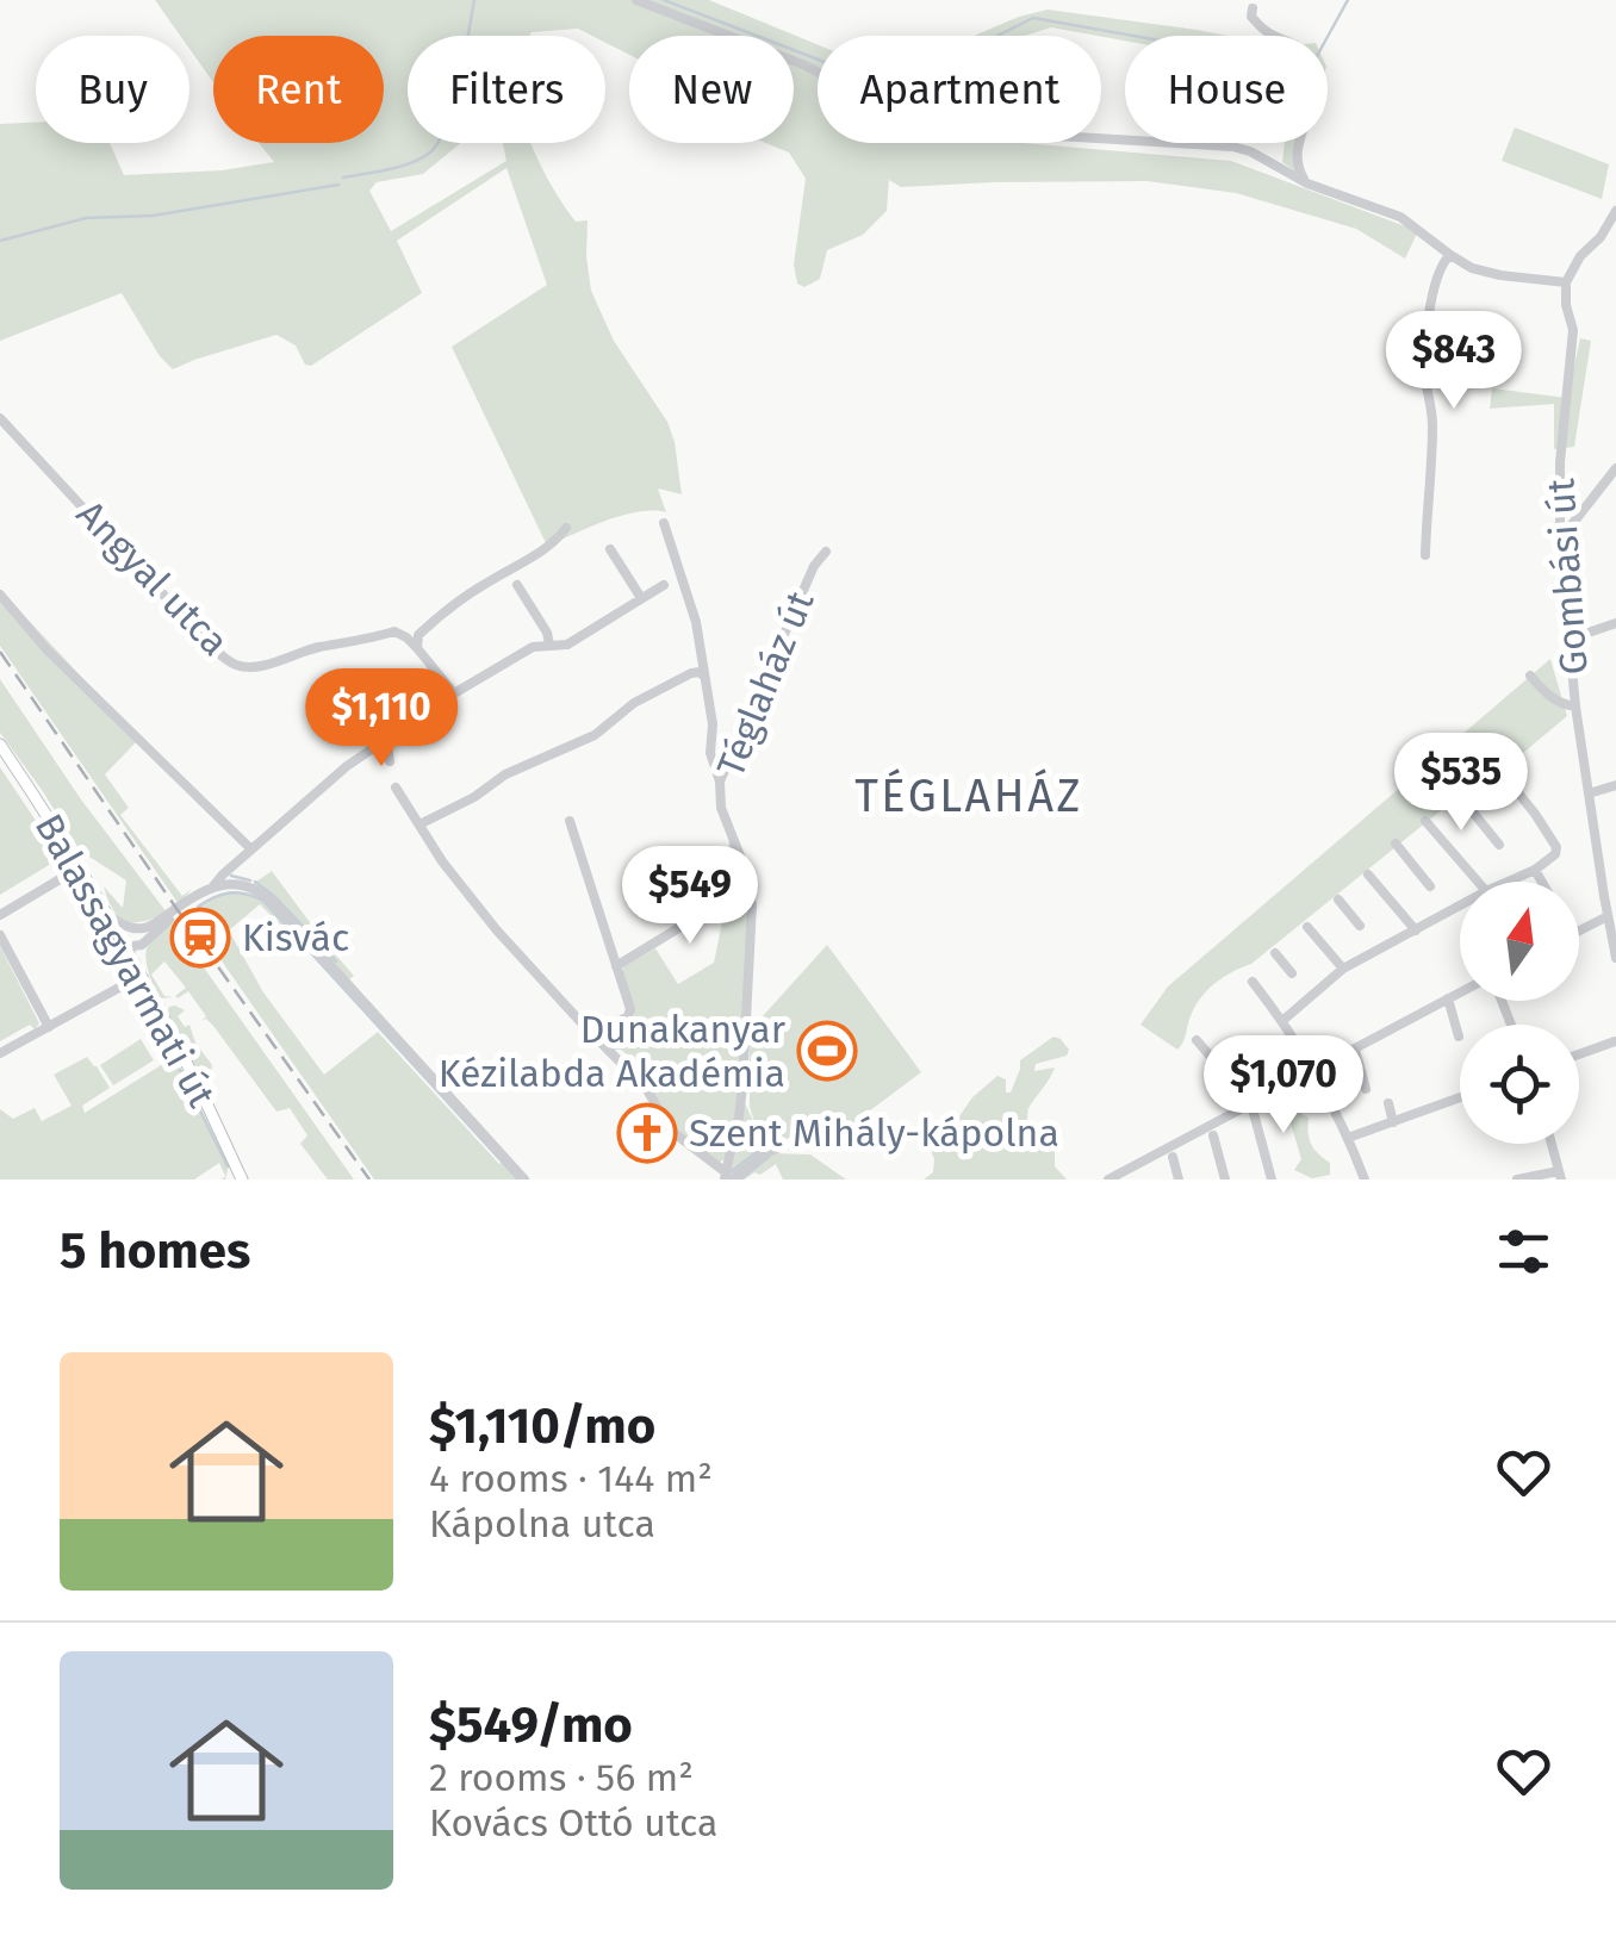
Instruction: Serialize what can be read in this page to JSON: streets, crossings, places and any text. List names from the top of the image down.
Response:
{
  "streets": {
    "main road": ["Balassagyarmati út"],
    "street": ["Gombási út", "Angyal utca", "Téglaház út"]
  },
  "districts": ["TÉGLAHÁZ"],
  "places": {
    "station": ["Kisvác"],
    "sports": ["Dunakanyar Kézilabda Akadémia"],
    "church": ["Szent Mihály-kápolna"]
  },
  "north": "top",
  "page": {
    "chip": [
      "Buy",
      "Rent",
      "Filters",
      "New",
      "Apartment",
      "House"
    ],
    "price": [
      "$843",
      "$1,110",
      "$535",
      "$549",
      "$1,070"
    ],
    "heading": "5 homes",
    "list": [
      {
        "name": "$1,110/mo",
        "note": "4 rooms · 144 m² · Kápolna utca"
      },
      {
        "name": "$549/mo",
        "note": "2 rooms · 56 m² · Kovács Ottó utca"
      }
    ]
  }
}
